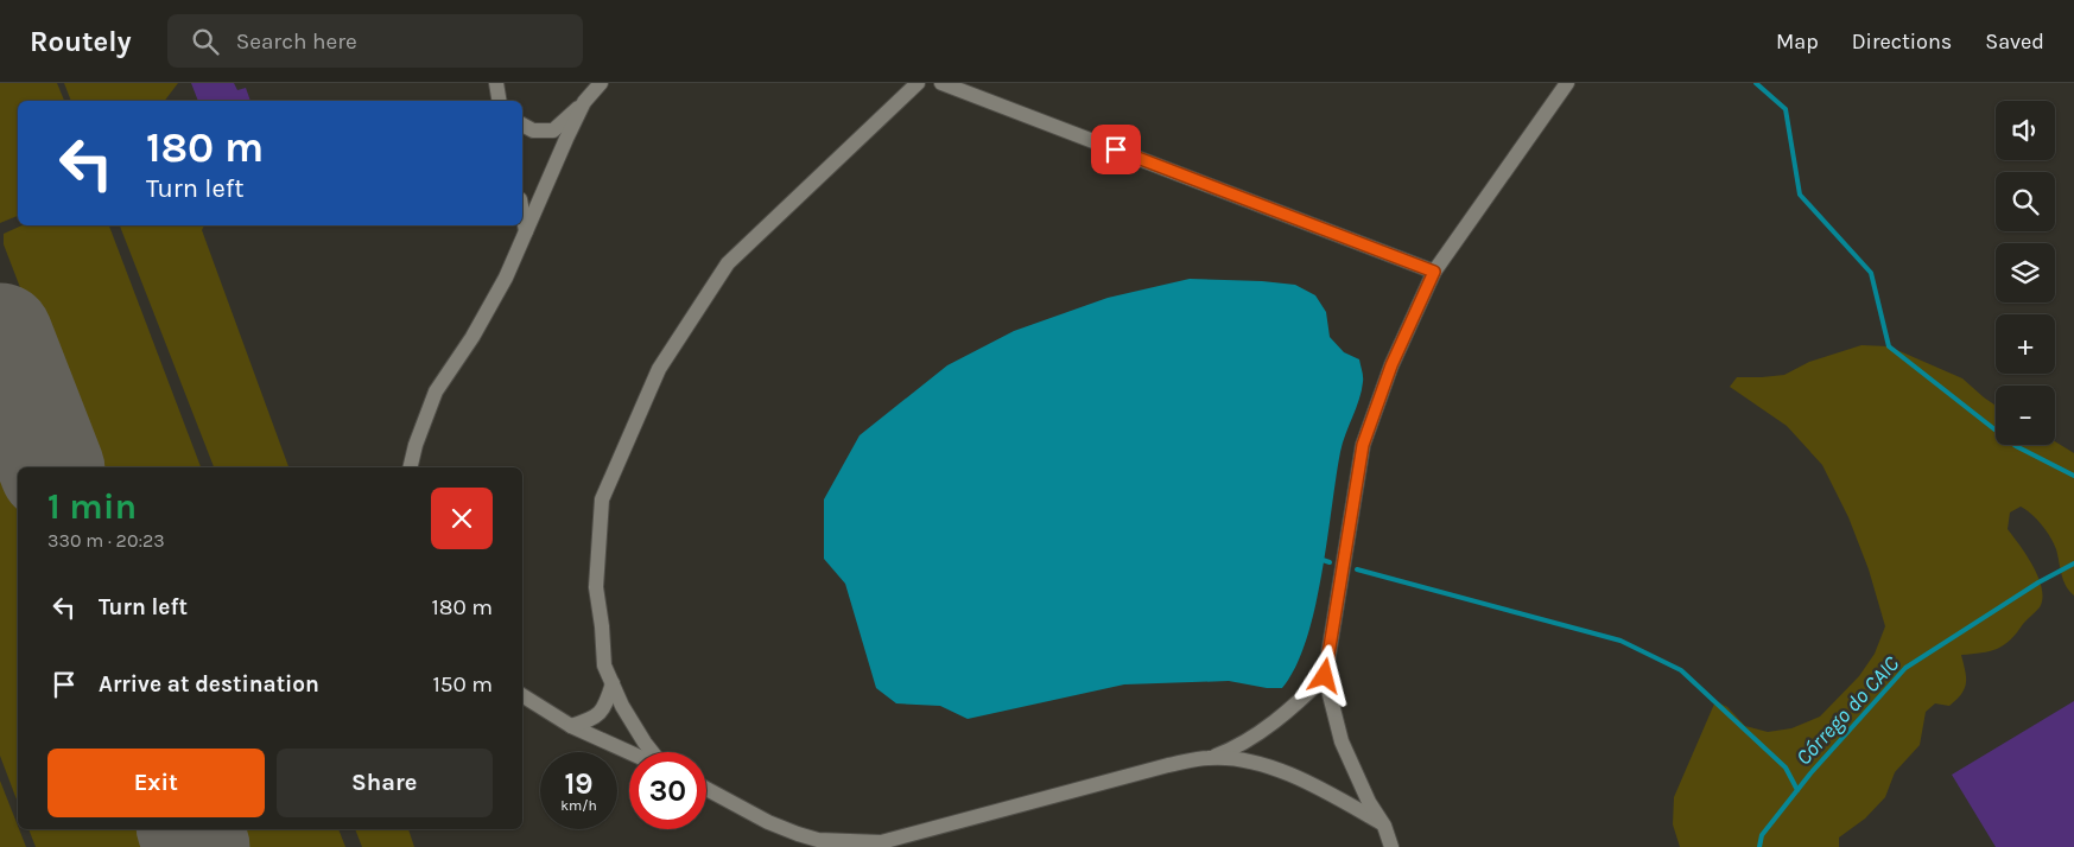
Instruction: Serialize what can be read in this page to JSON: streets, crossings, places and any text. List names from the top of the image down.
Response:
{
  "water": ["Córrego do CAIC"],
  "page": {
    "header": "Routely",
    "search": "Search here",
    "nav": ["Map", "Directions", "Saved"],
    "map_buttons": ["+", "−"],
    "turn": ["180 m", "Turn left"],
    "heading": ["1 min", "330 m · 20:23"],
    "list": [
      {
        "name": "Turn left",
        "value": "180 m"
      },
      {
        "name": "Arrive at destination",
        "value": "150 m"
      }
    ],
    "buttons": ["Exit", "Share"],
    "speed": "19 km/h",
    "limit": "30"
  }
}
